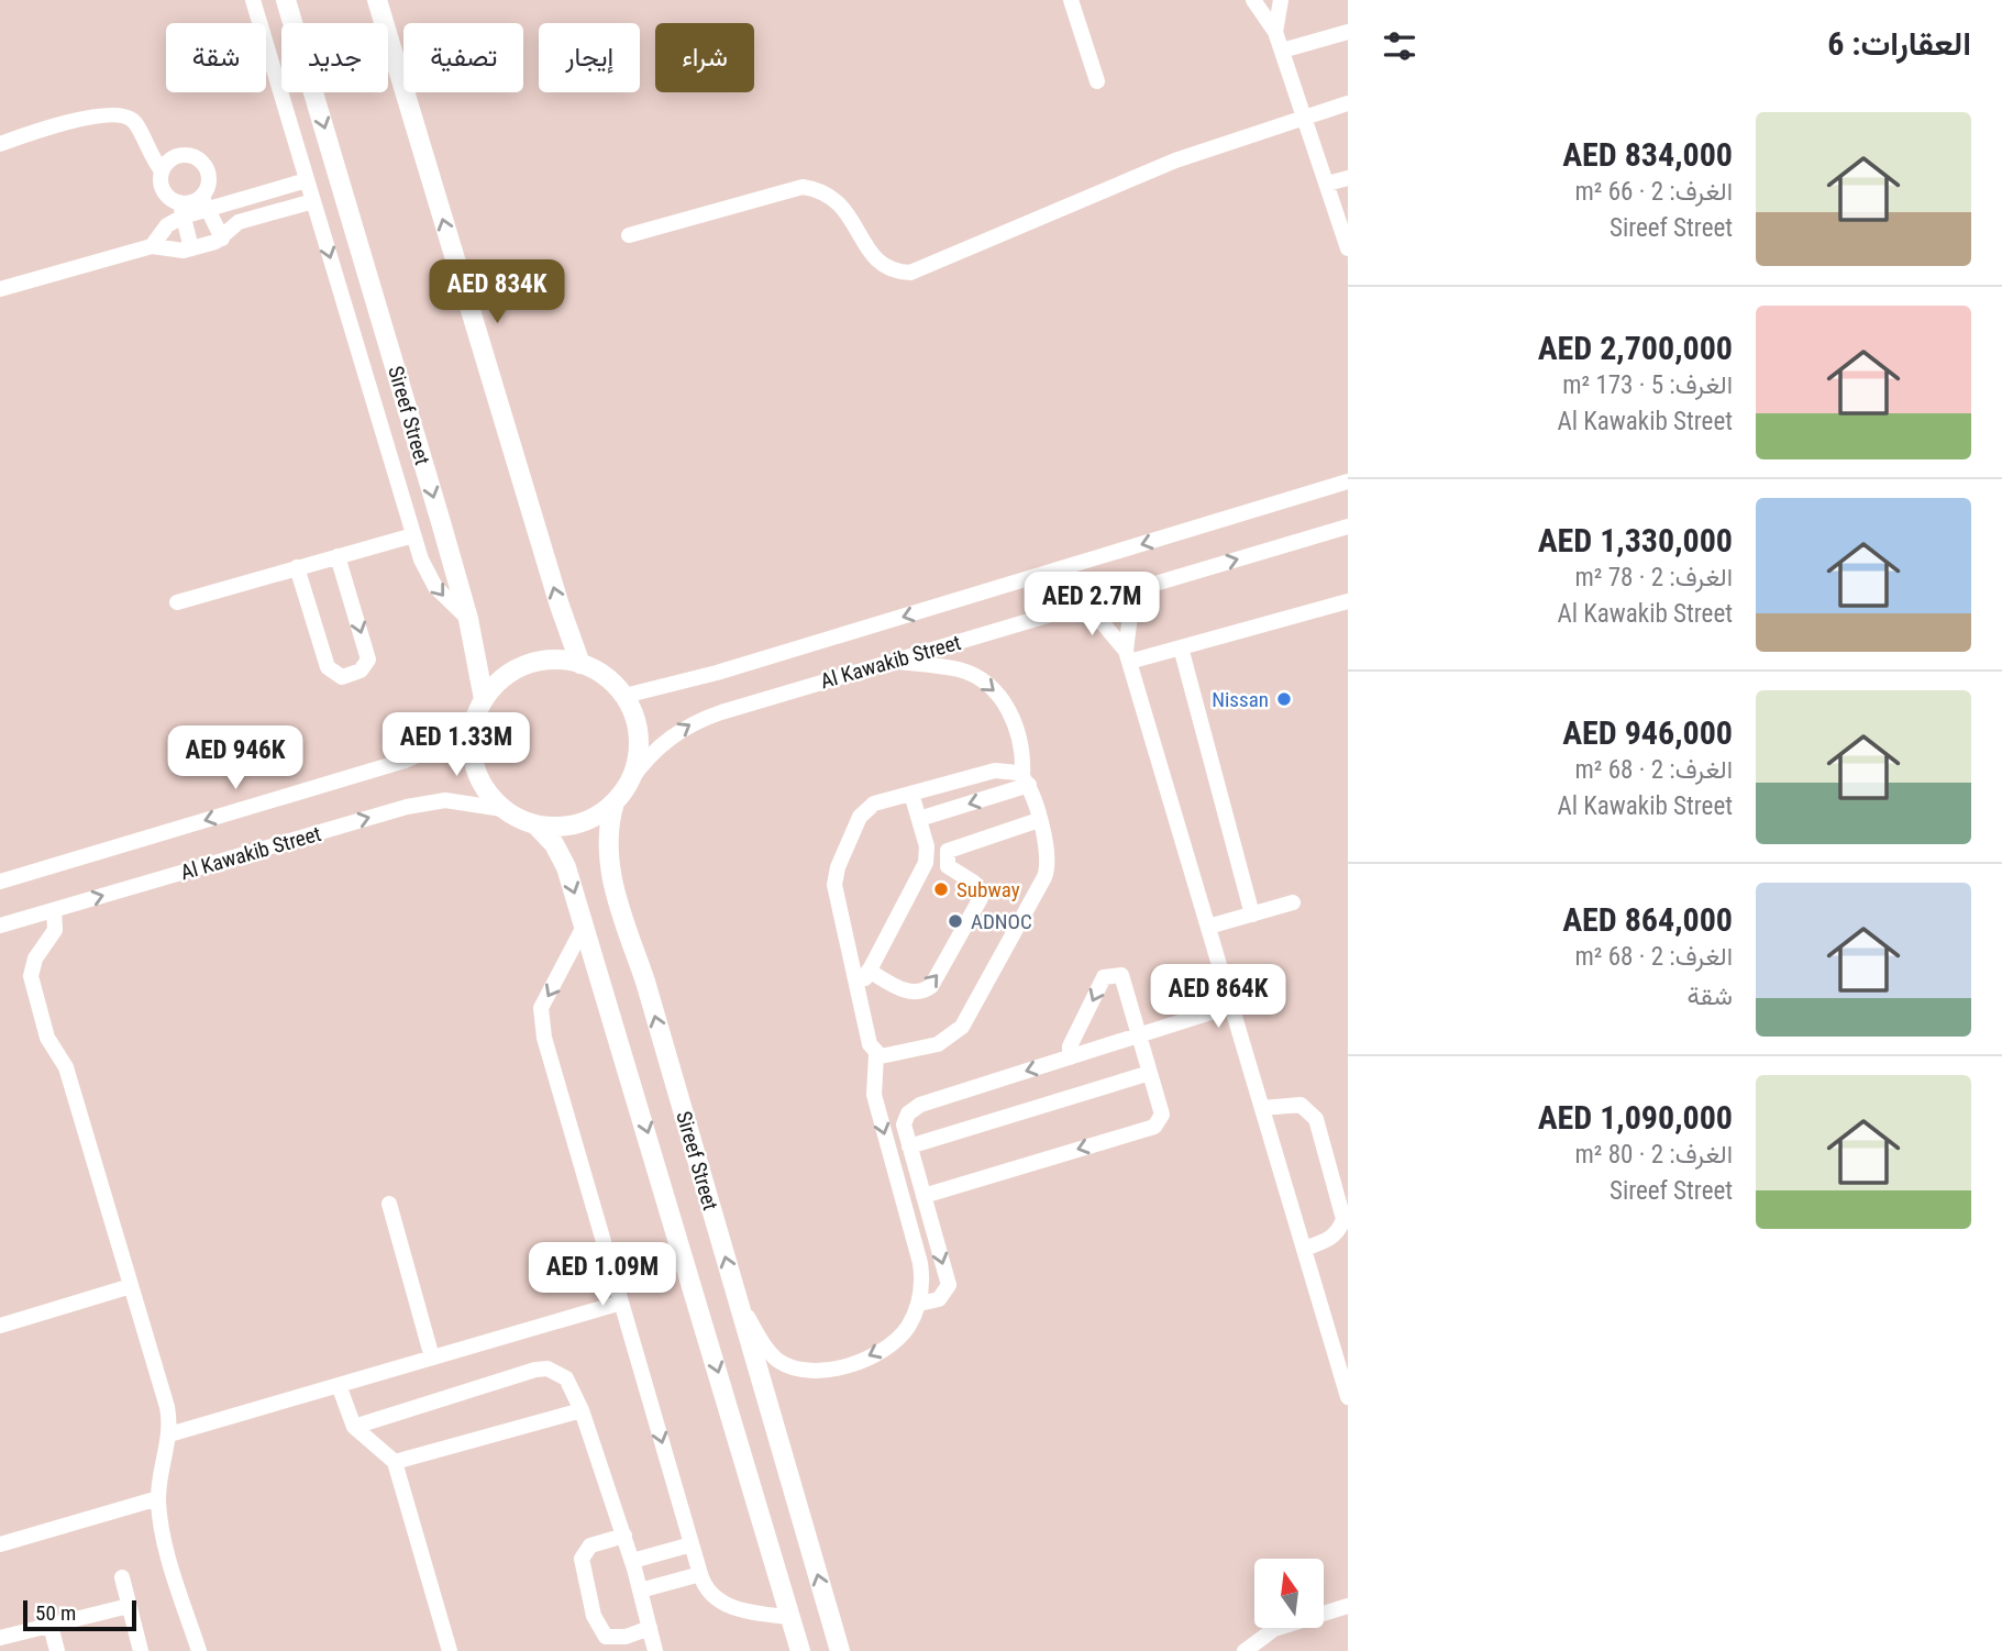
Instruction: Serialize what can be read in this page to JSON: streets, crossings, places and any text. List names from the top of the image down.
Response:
{
  "streets": {
    "main road": ["Sireef Street"],
    "street": ["Al Kawakib Street"]
  },
  "crossings": [
    ["Sireef Street", "Al Kawakib Street"]
  ],
  "places": ["Nissan", "Subway", "ADNOC"],
  "scale_bar": "50 m",
  "north": "top",
  "page": {
    "heading": "العقارات: 6",
    "chip": [
      "شراء",
      "إيجار",
      "تصفية",
      "جديد",
      "شقة"
    ],
    "list": [
      {
        "name": "AED 834,000",
        "note": "الغرف: 2 · 66 m² · Sireef Street"
      },
      {
        "name": "AED 2,700,000",
        "note": "الغرف: 5 · 173 m² · Al Kawakib Street"
      },
      {
        "name": "AED 1,330,000",
        "note": "الغرف: 2 · 78 m² · Al Kawakib Street"
      },
      {
        "name": "AED 946,000",
        "note": "الغرف: 2 · 68 m² · Al Kawakib Street"
      },
      {
        "name": "AED 864,000",
        "note": "الغرف: 2 · 68 m² · شقة"
      },
      {
        "name": "AED 1,090,000",
        "note": "الغرف: 2 · 80 m² · Sireef Street"
      }
    ],
    "price": [
      "AED 834K",
      "AED 2.7M",
      "AED 1.33M",
      "AED 946K",
      "AED 864K",
      "AED 1.09M"
    ],
    "scale": "50 m"
  }
}
